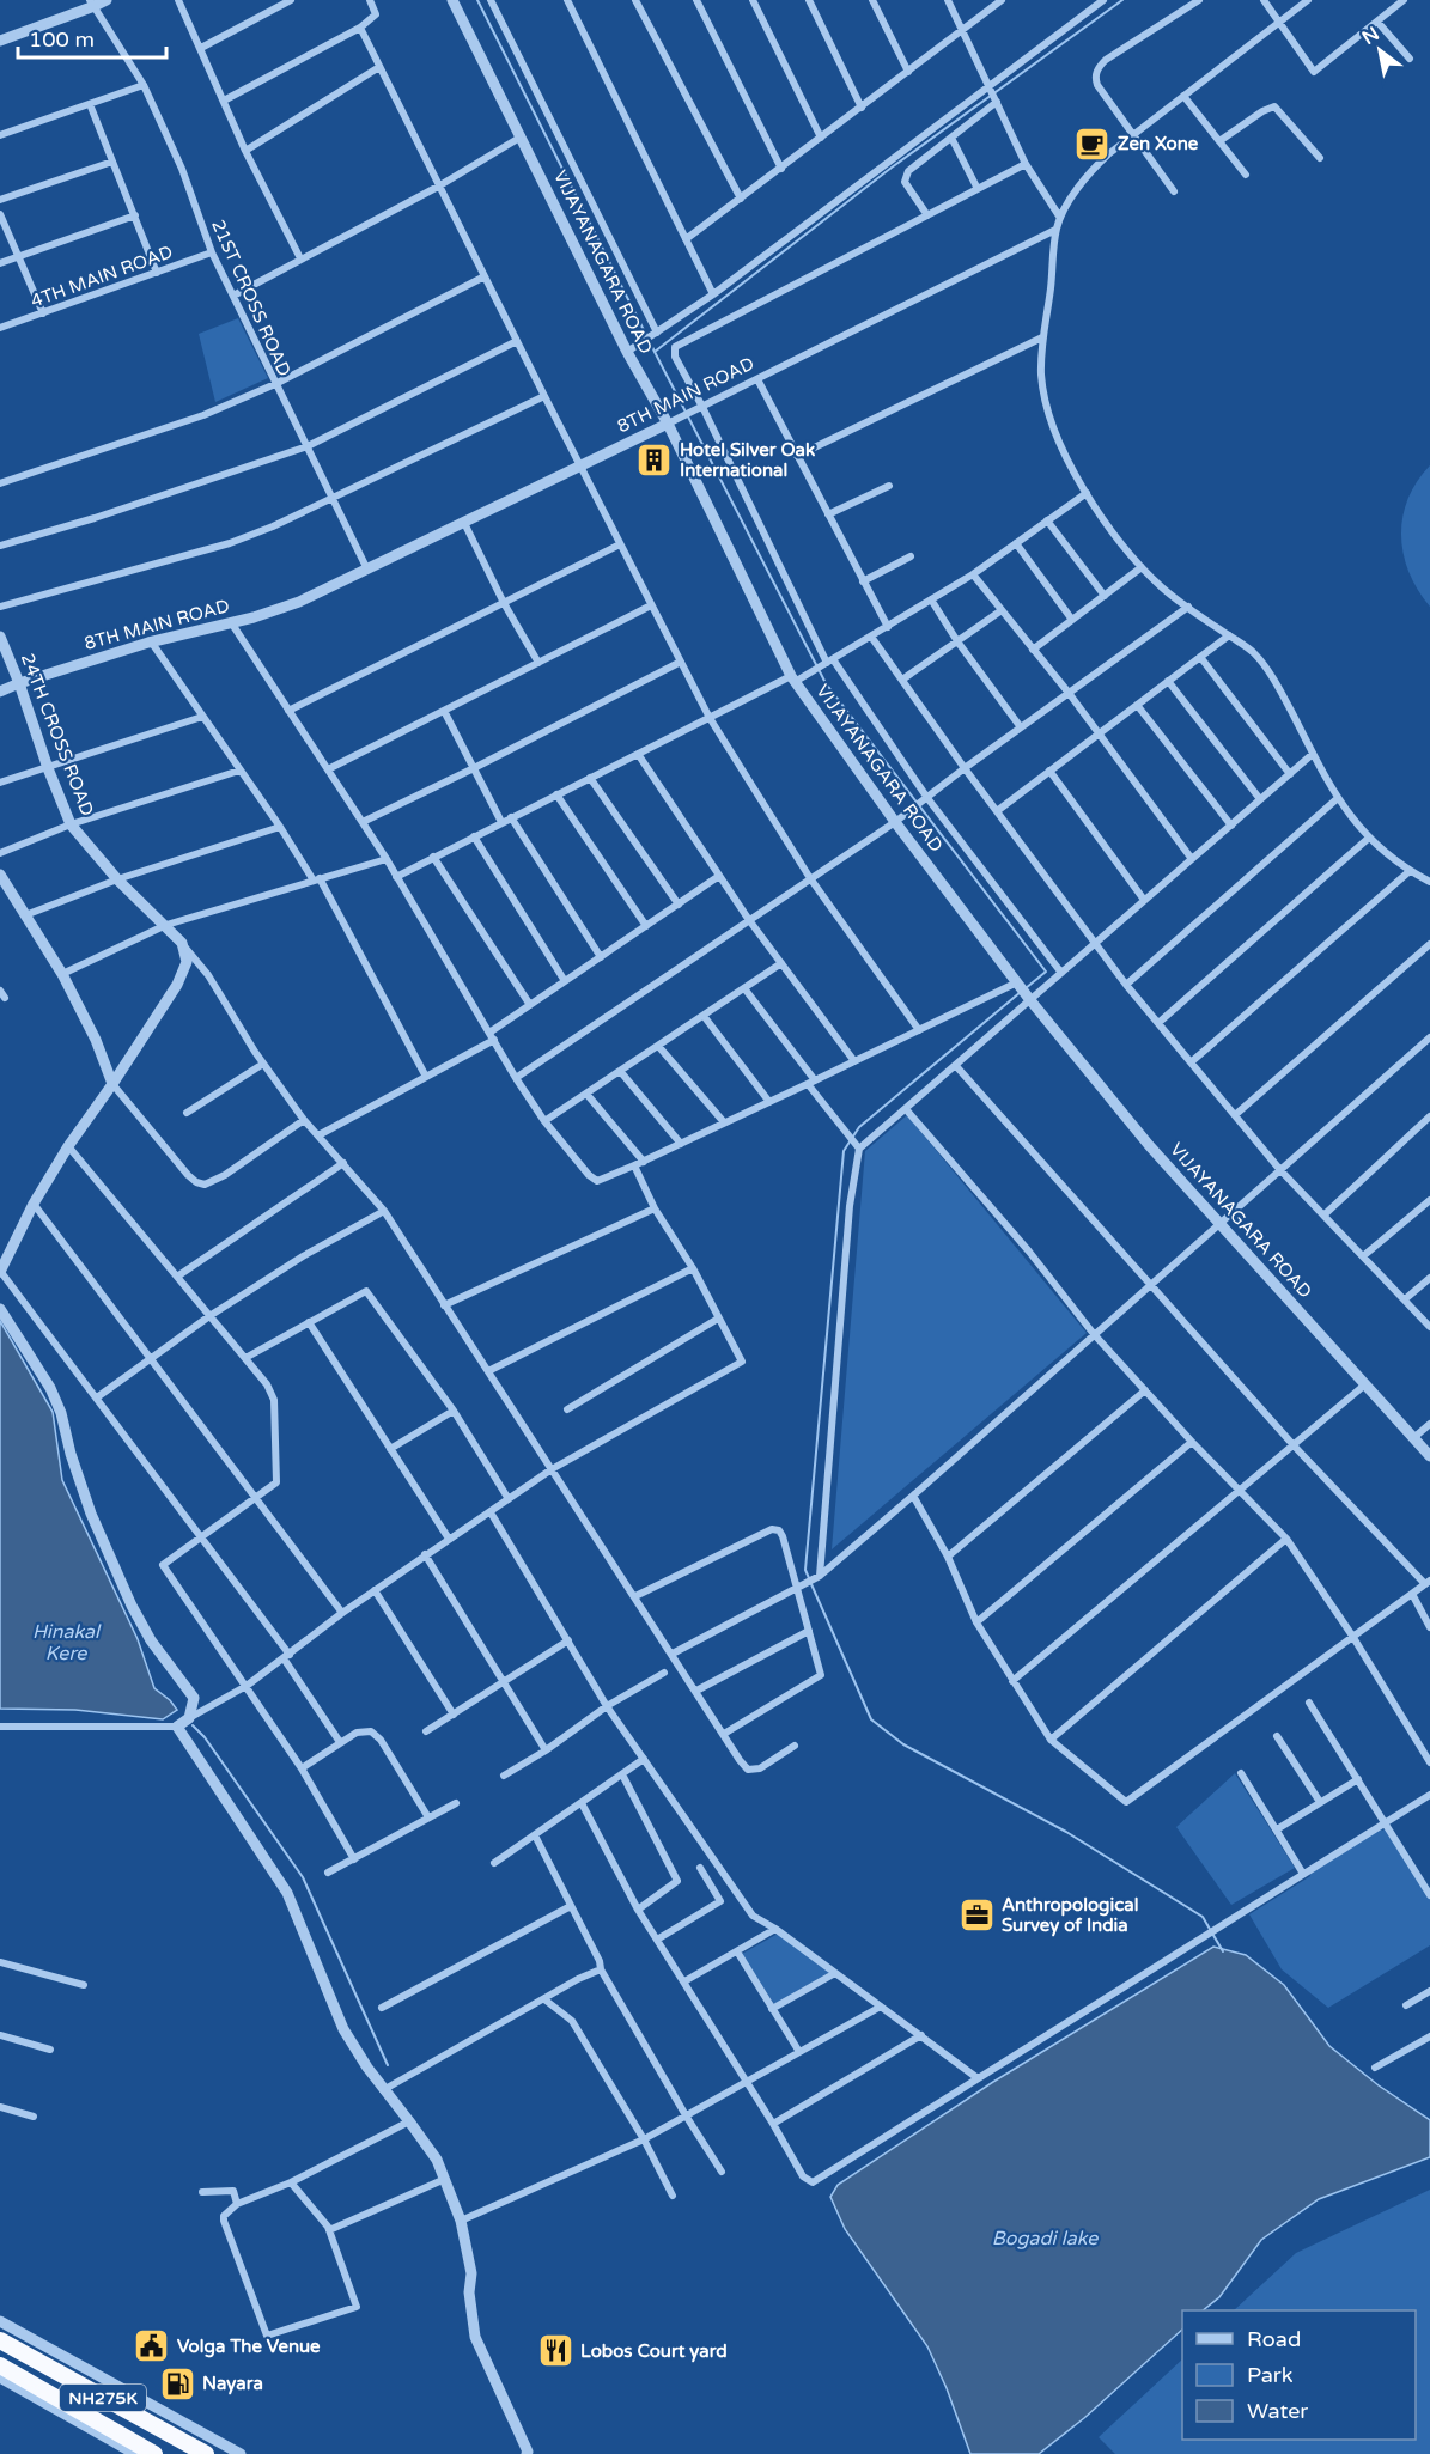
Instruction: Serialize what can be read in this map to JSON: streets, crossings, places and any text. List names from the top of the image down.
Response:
{
  "streets": {
    "highway": ["NH275K"],
    "street": [
      "VIJAYANAGARA ROAD",
      "4TH MAIN ROAD",
      "21ST CROSS ROAD",
      "8TH MAIN ROAD",
      "24TH CROSS ROAD"
    ]
  },
  "crossings": [
    ["VIJAYANAGARA ROAD", "8TH MAIN ROAD"],
    ["4TH MAIN ROAD", "21ST CROSS ROAD"],
    ["21ST CROSS ROAD", "8TH MAIN ROAD"],
    ["8TH MAIN ROAD", "24TH CROSS ROAD"]
  ],
  "water": ["Hinakal Kere", "Bogadi lake"],
  "places": {
    "cafe": ["Zen Xone"],
    "building": ["Hotel Silver Oak International"],
    "office": ["Anthropological Survey of India"],
    "public building": ["Volga The Venue"],
    "restaurant": ["Lobos Court yard"],
    "fuel station": ["Nayara"]
  },
  "legend": ["Road", "Park", "Water"],
  "scale_bar": "100 m",
  "north": "top left"
}
